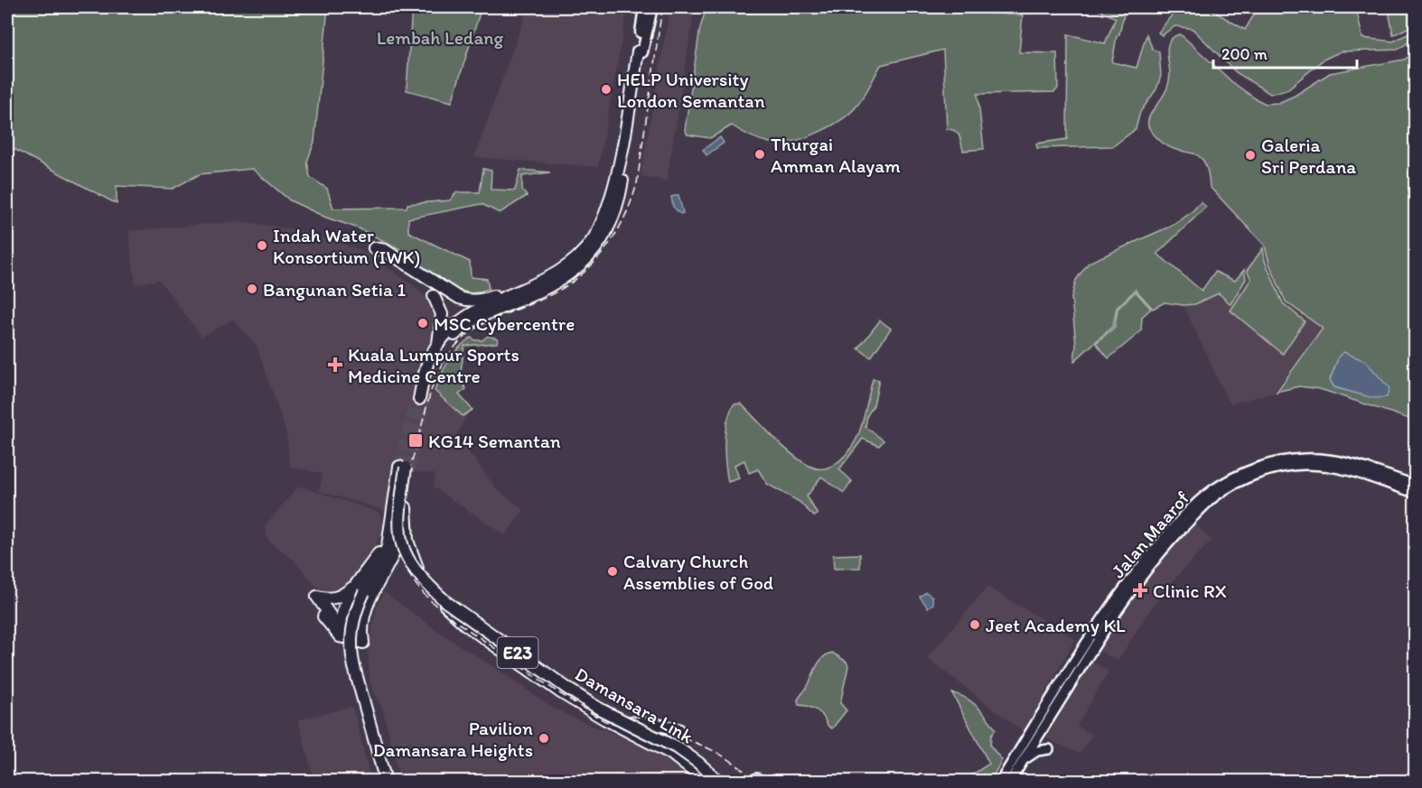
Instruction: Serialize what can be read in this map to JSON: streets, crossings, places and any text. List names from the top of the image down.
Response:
{
  "streets": {
    "highway": ["E23", "Damansara Link"],
    "main road": ["Jalan Maarof"]
  },
  "parks": ["Lembah Ledang"],
  "places": {
    "other": [
      "HELP University London Semantan",
      "Thurgai Amman Alayam",
      "Galeria Sri Perdana",
      "Indah Water Konsortium (IWK)",
      "Bangunan Setia 1",
      "MSC Cybercentre",
      "Calvary Church Assemblies of God",
      "Jeet Academy KL",
      "Pavilion Damansara Heights"
    ],
    "health": ["Kuala Lumpur Sports Medicine Centre", "Clinic RX"],
    "transit": ["KG14 Semantan"]
  },
  "scale_bar": "200 m"
}
